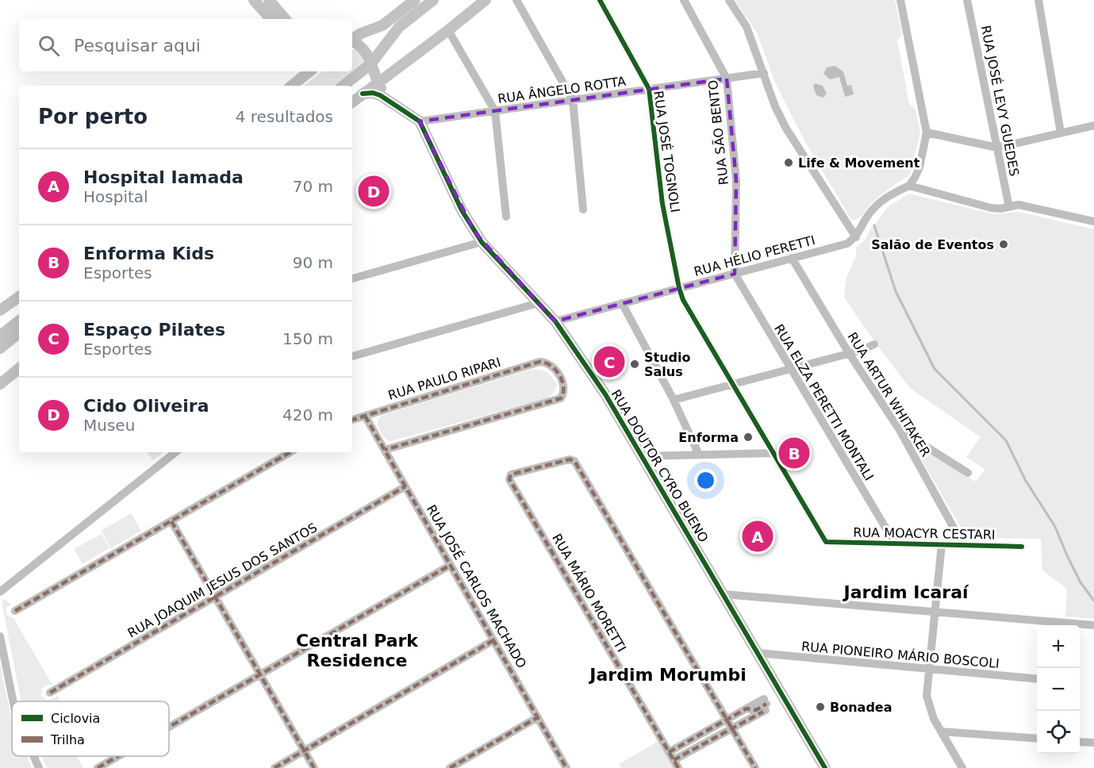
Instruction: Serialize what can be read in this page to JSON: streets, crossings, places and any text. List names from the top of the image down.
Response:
{
  "streets": {
    "street": [
      "RUA ÂNGELO ROTTA",
      "RUA JOSÉ LEVY GUEDES",
      "RUA SÃO BENTO",
      "RUA JOSÉ TOGNOLI",
      "RUA HÉLIO PERETTI",
      "RUA PAULO RIPARI",
      "RUA ARTUR WHITAKER",
      "RUA ELZA PERETTI MONTALI",
      "RUA DOUTOR CYRO BUENO",
      "RUA MOACYR CESTARI",
      "RUA JOAQUIM JESUS DOS SANTOS",
      "RUA JOSÉ CARLOS MACHADO",
      "RUA MÁRIO MORETTI",
      "RUA PIONEIRO MÁRIO BOSCOLI"
    ]
  },
  "crossings": [
    ["RUA ÂNGELO ROTTA", "RUA SÃO BENTO"],
    ["RUA ÂNGELO ROTTA", "RUA JOSÉ TOGNOLI"],
    ["RUA ÂNGELO ROTTA", "RUA DOUTOR CYRO BUENO"],
    ["RUA SÃO BENTO", "RUA HÉLIO PERETTI"],
    ["RUA SÃO BENTO", "RUA ELZA PERETTI MONTALI"],
    ["RUA JOSÉ TOGNOLI", "RUA HÉLIO PERETTI"],
    ["RUA JOSÉ TOGNOLI", "RUA MOACYR CESTARI"],
    ["RUA HÉLIO PERETTI", "RUA ARTUR WHITAKER"],
    ["RUA HÉLIO PERETTI", "RUA ELZA PERETTI MONTALI"],
    ["RUA HÉLIO PERETTI", "RUA DOUTOR CYRO BUENO"],
    ["RUA PAULO RIPARI", "RUA JOSÉ CARLOS MACHADO"],
    ["RUA ARTUR WHITAKER", "RUA MOACYR CESTARI"],
    ["RUA ELZA PERETTI MONTALI", "RUA MOACYR CESTARI"],
    ["RUA DOUTOR CYRO BUENO", "RUA PIONEIRO MÁRIO BOSCOLI"],
    ["RUA JOAQUIM JESUS DOS SANTOS", "RUA JOSÉ CARLOS MACHADO"]
  ],
  "districts": ["Jardim Icaraí", "Central Park Residence", "Jardim Morumbi"],
  "places": [
    "Life & Movement",
    "Salão de Eventos",
    "Studio Salus",
    "Enforma",
    "Bonadea"
  ],
  "legend": ["Ciclovia", "Trilha"],
  "page": {
    "search": "Pesquisar aqui",
    "heading": ["Por perto", "4 resultados"],
    "list": [
      {
        "mark": "A",
        "name": "Hospital Iamada",
        "note": "Hospital",
        "value": "70 m"
      },
      {
        "mark": "B",
        "name": "Enforma Kids",
        "note": "Esportes",
        "value": "90 m"
      },
      {
        "mark": "C",
        "name": "Espaço Pilates",
        "note": "Esportes",
        "value": "150 m"
      },
      {
        "mark": "D",
        "name": "Cido Oliveira",
        "note": "Museu",
        "value": "420 m"
      }
    ],
    "pins": [
      "D",
      "C",
      "B",
      "A"
    ],
    "map_buttons": ["+", "−"]
  }
}
